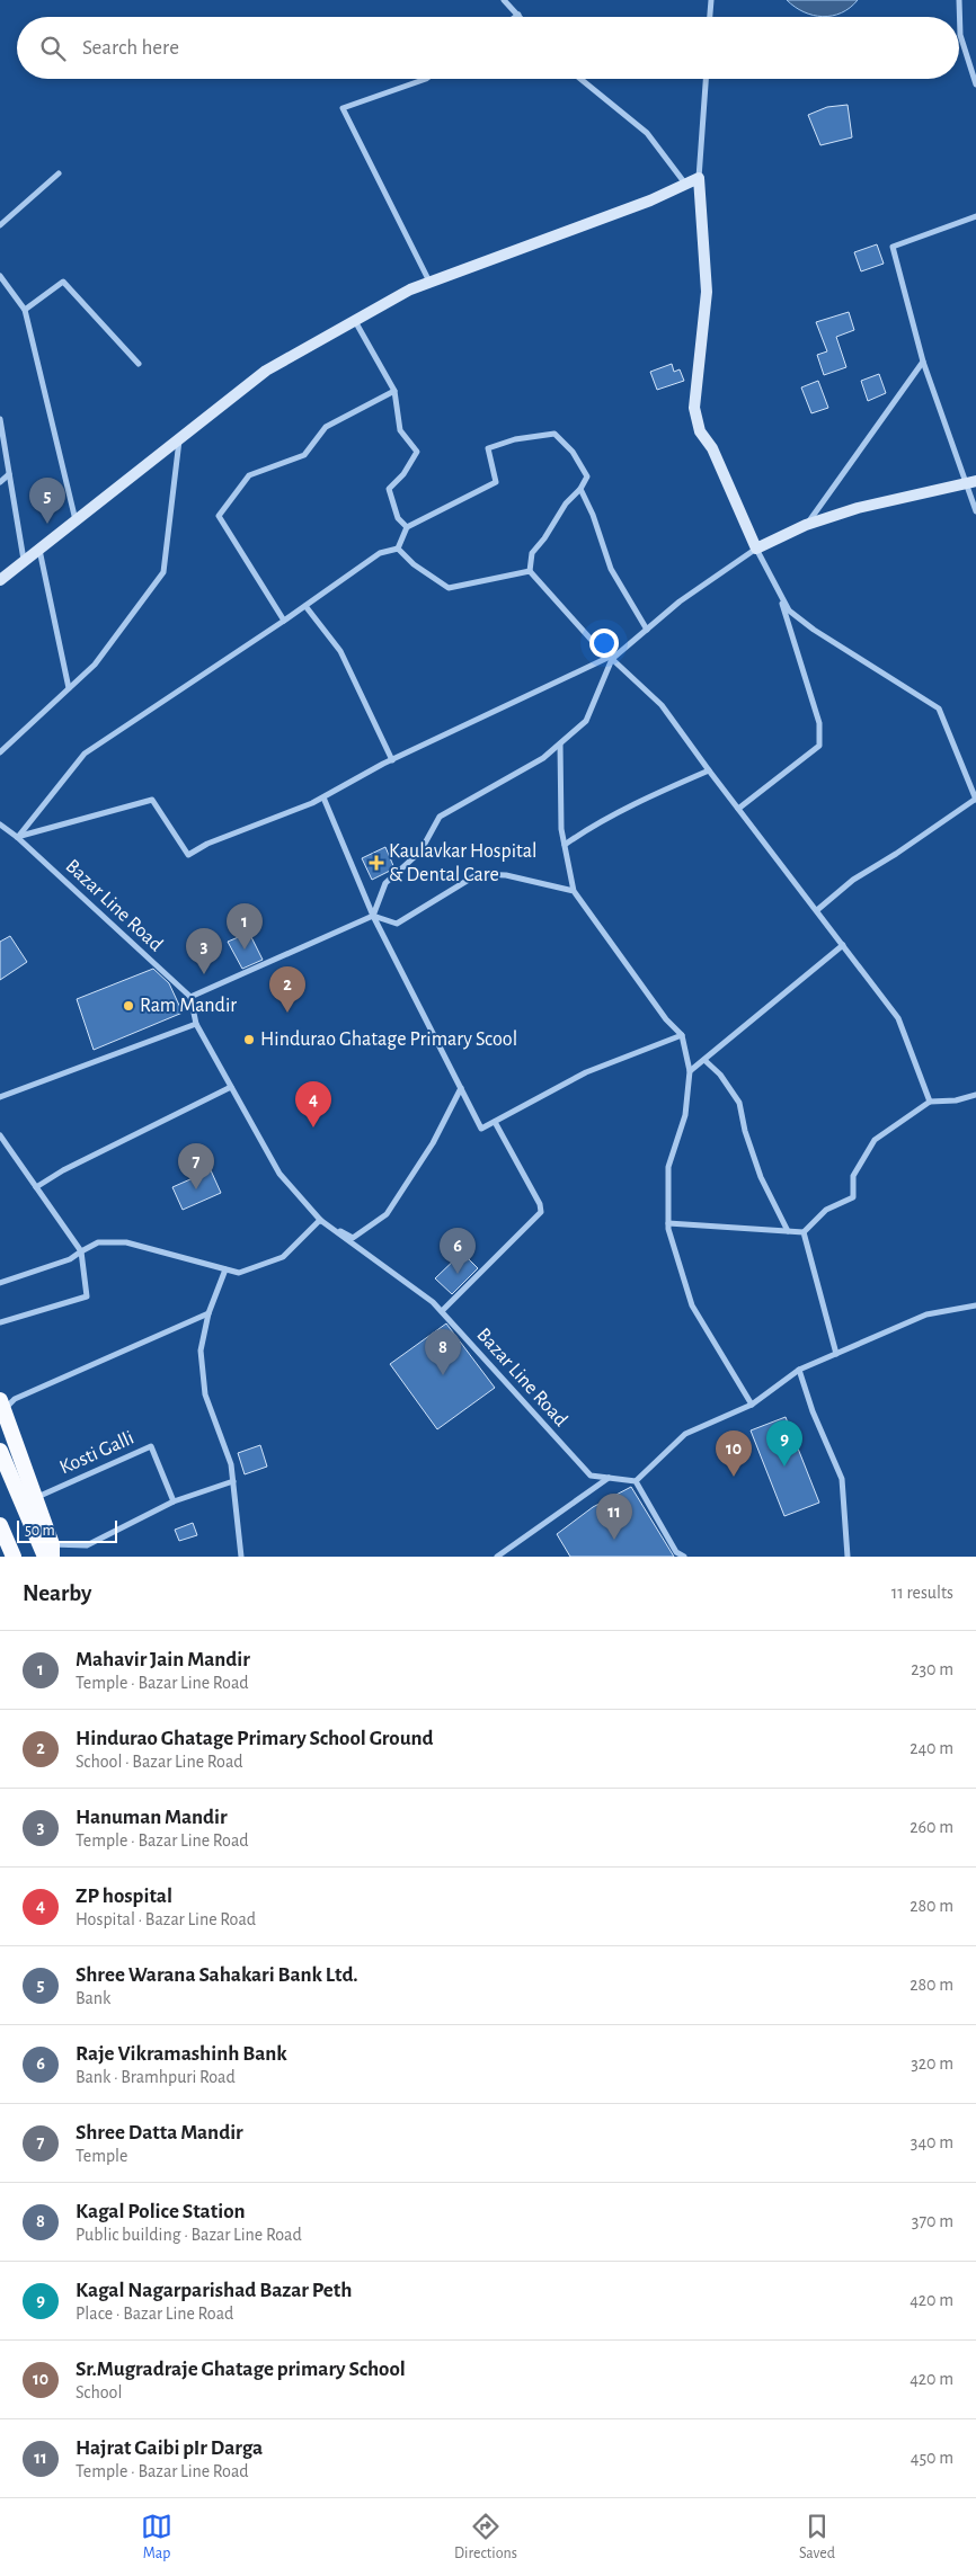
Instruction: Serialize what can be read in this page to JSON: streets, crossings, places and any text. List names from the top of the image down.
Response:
{
  "streets": {
    "street": ["Bazar Line Road", "Kosti Galli"]
  },
  "places": {
    "health": ["Kaulavkar Hospital & Dental Care"],
    "other": ["Ram Mandir", "Hindurao Ghatage Primary Scool"]
  },
  "scale_bar": "50 m",
  "page": {
    "search": "Search here",
    "pins": [
      "5",
      "1",
      "3",
      "2",
      "4",
      "7",
      "6",
      "8",
      "9",
      "10",
      "11"
    ],
    "scale": "50 m",
    "heading": ["Nearby", "11 results"],
    "list": [
      {
        "mark": "1",
        "name": "Mahavir Jain Mandir",
        "note": "Temple · Bazar Line Road",
        "value": "230 m"
      },
      {
        "mark": "2",
        "name": "Hindurao Ghatage Primary School Ground",
        "note": "School · Bazar Line Road",
        "value": "240 m"
      },
      {
        "mark": "3",
        "name": "Hanuman Mandir",
        "note": "Temple · Bazar Line Road",
        "value": "260 m"
      },
      {
        "mark": "4",
        "name": "ZP hospital",
        "note": "Hospital · Bazar Line Road",
        "value": "280 m"
      },
      {
        "mark": "5",
        "name": "Shree Warana Sahakari Bank Ltd.",
        "note": "Bank",
        "value": "280 m"
      },
      {
        "mark": "6",
        "name": "Raje Vikramashinh Bank",
        "note": "Bank · Bramhpuri Road",
        "value": "320 m"
      },
      {
        "mark": "7",
        "name": "Shree Datta Mandir",
        "note": "Temple",
        "value": "340 m"
      },
      {
        "mark": "8",
        "name": "Kagal Police Station",
        "note": "Public building · Bazar Line Road",
        "value": "370 m"
      },
      {
        "mark": "9",
        "name": "Kagal Nagarparishad Bazar Peth",
        "note": "Place · Bazar Line Road",
        "value": "420 m"
      },
      {
        "mark": "10",
        "name": "Sr.Mugradraje Ghatage primary School",
        "note": "School",
        "value": "420 m"
      },
      {
        "mark": "11",
        "name": "Hajrat Gaibi pIr Darga",
        "note": "Temple · Bazar Line Road",
        "value": "450 m"
      }
    ],
    "nav": ["Map", "Directions", "Saved"]
  }
}
